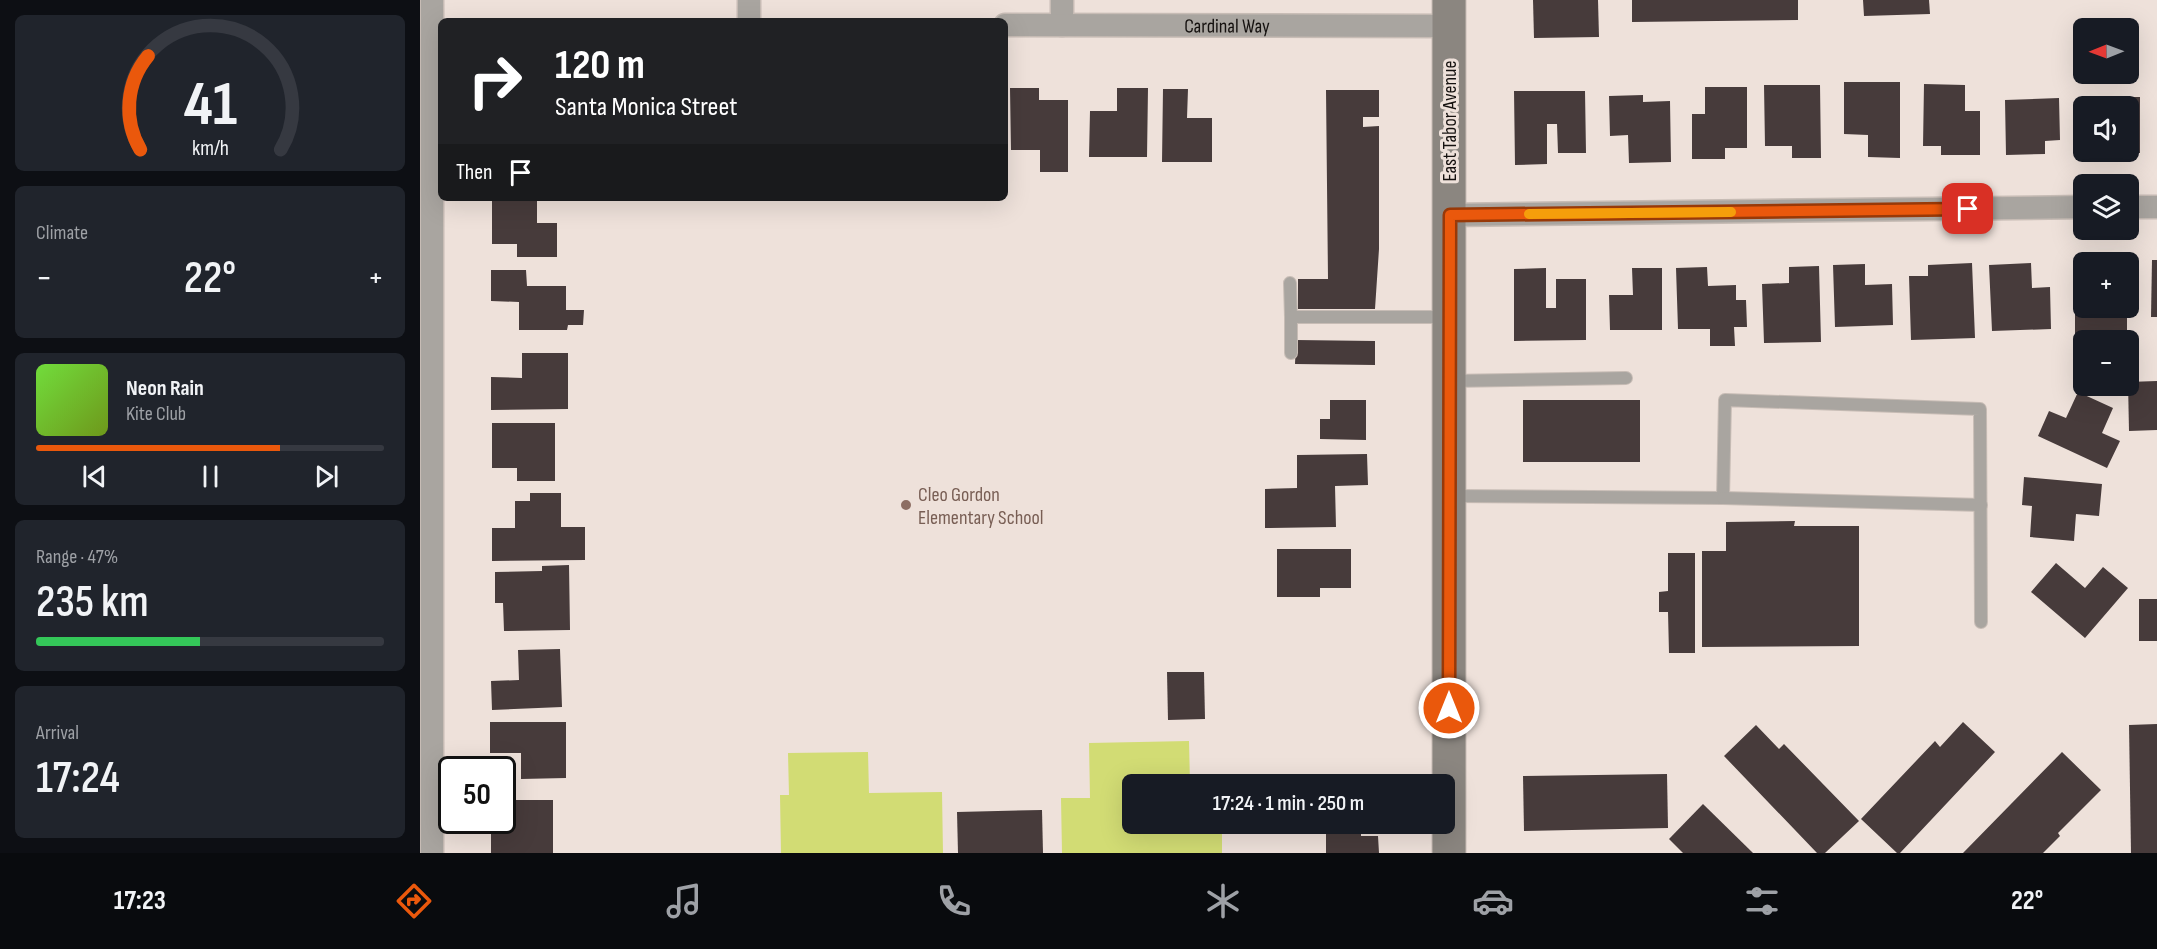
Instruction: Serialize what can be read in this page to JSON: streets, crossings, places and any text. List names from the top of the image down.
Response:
{
  "streets": {
    "main road": ["East Tabor Avenue"],
    "street": ["Cardinal Way"]
  },
  "crossings": [
    ["Cardinal Way", "East Tabor Avenue"]
  ],
  "places": ["Cleo Gordon Elementary School"],
  "north": "left",
  "page": {
    "map_buttons": ["+", "−"],
    "turn": ["120 m", "Santa Monica Street"],
    "then": "Then",
    "tile": [
      "Climate",
      ["Range · 47%", "235 km"],
      ["Arrival", "17:24"]
    ],
    "heat": ["−", "22°", "+"],
    "song": ["Neon Rain", "Kite Club"],
    "limit": "50",
    "trip": "17:24 · 1 min · 250 m",
    "tabs": ["17:23", "22°"],
    "gauge": ["41", "km/h"]
  }
}
